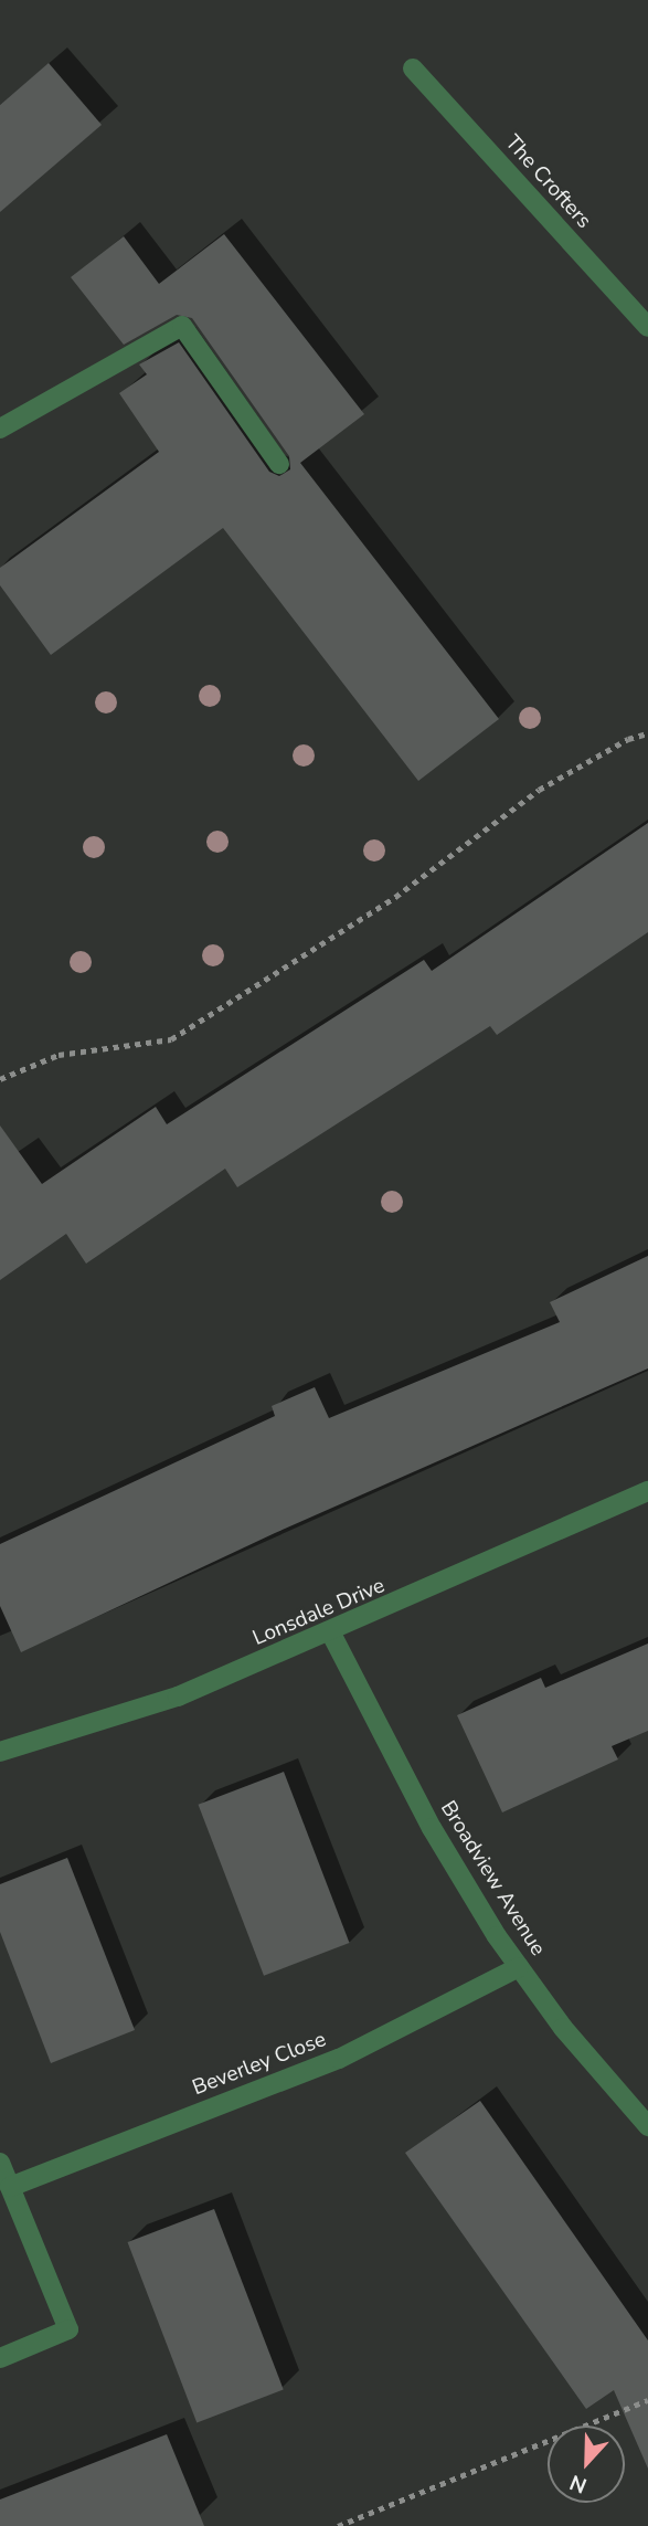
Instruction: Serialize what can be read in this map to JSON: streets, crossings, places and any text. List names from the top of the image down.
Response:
{
  "streets": {
    "street": [
      "The Crofters",
      "Lonsdale Drive",
      "Broadview Avenue",
      "Beverley Close"
    ]
  },
  "crossings": [
    ["Lonsdale Drive", "Broadview Avenue"],
    ["Broadview Avenue", "Beverley Close"]
  ],
  "north": "bottom"
}
